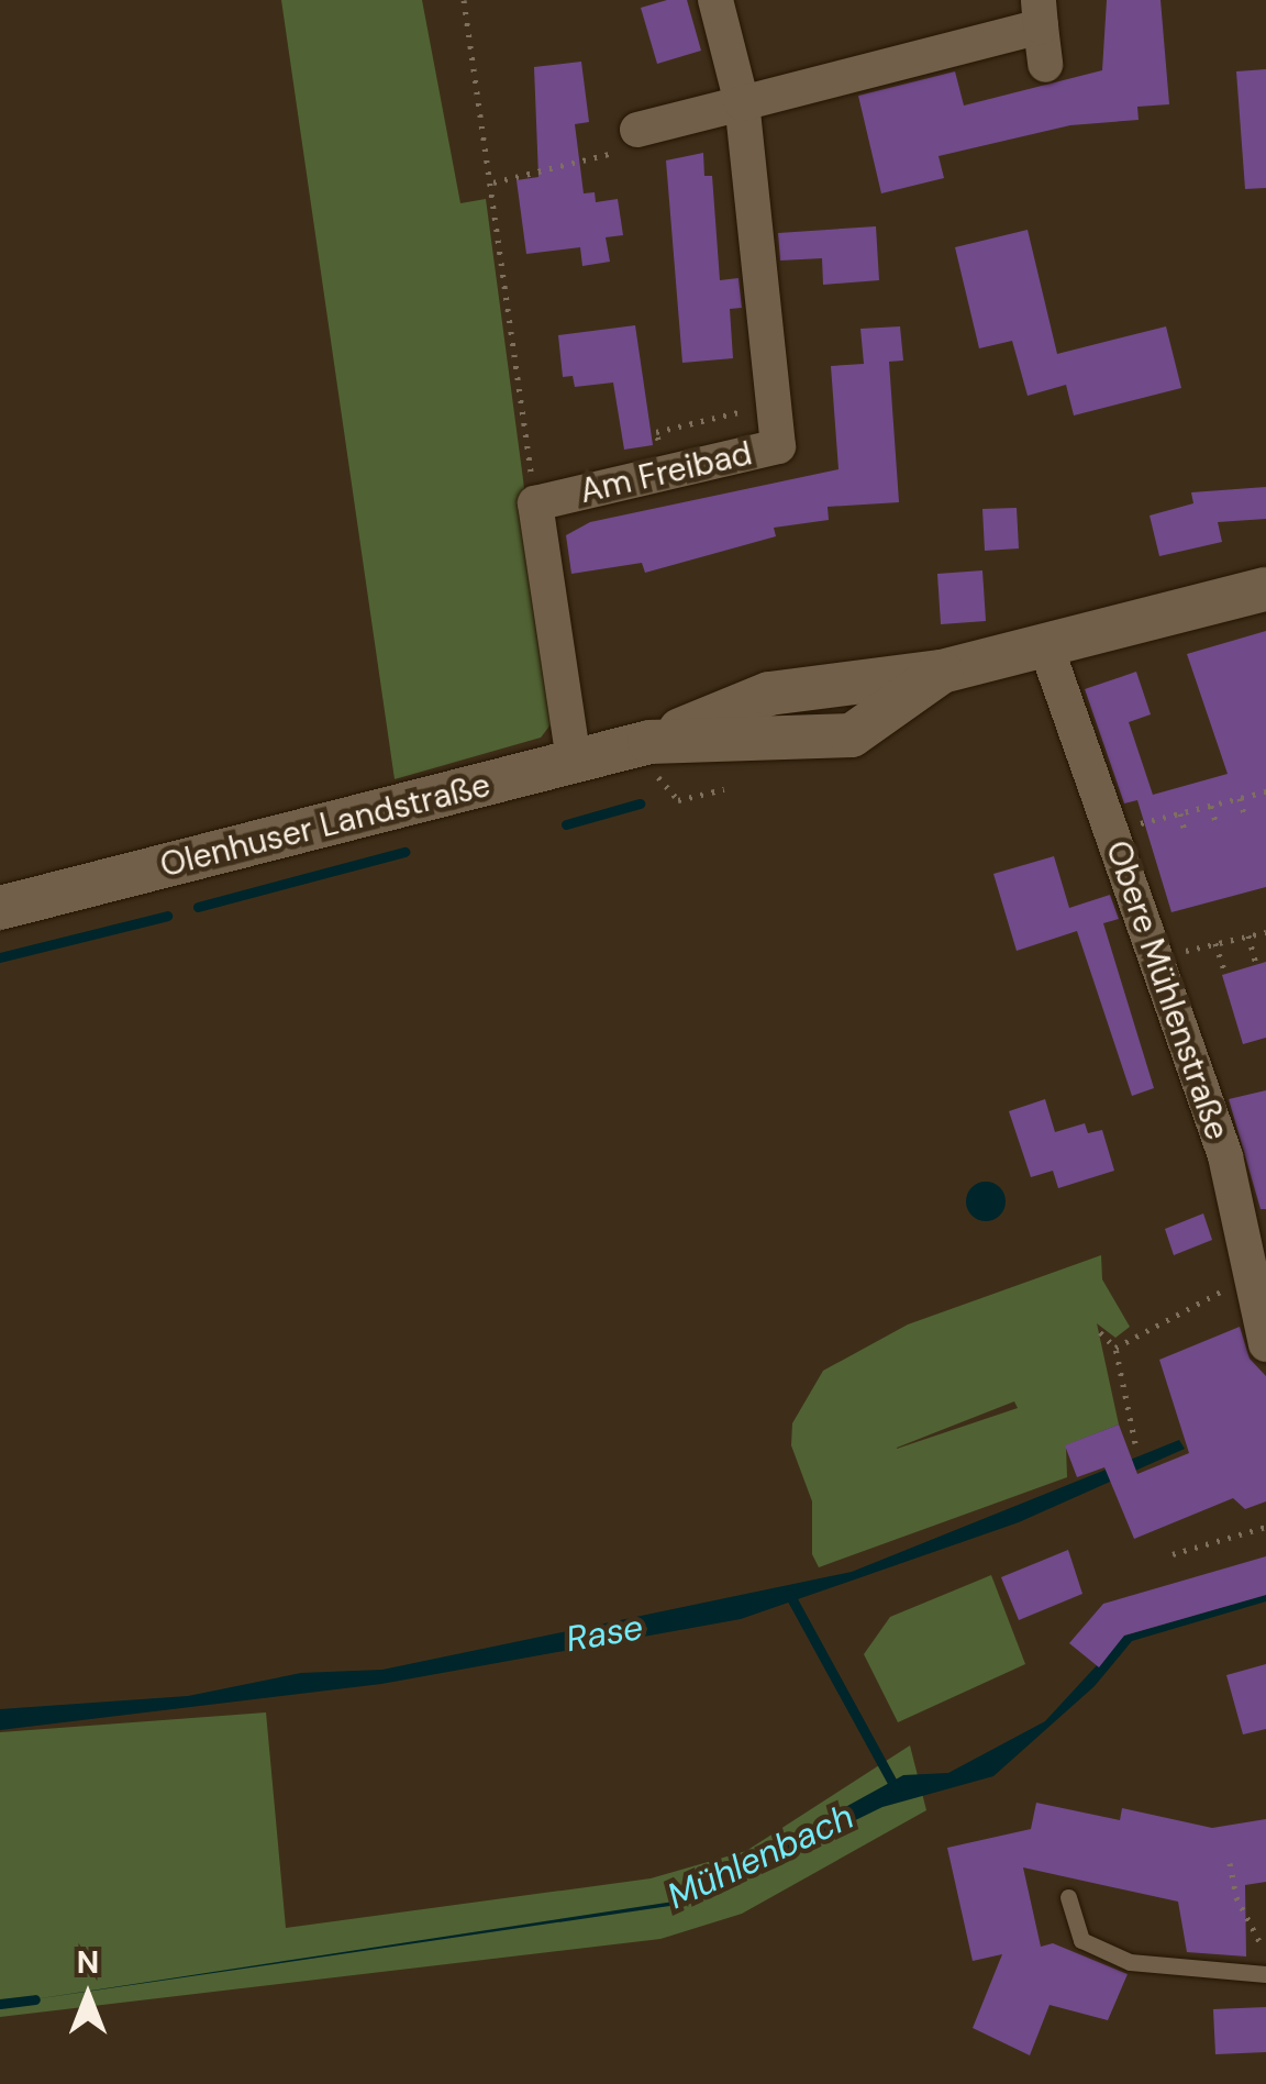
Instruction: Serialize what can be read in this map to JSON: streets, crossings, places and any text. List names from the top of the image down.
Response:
{
  "streets": {
    "street": ["Am Freibad", "Olenhuser Landstraße", "Obere Mühlenstraße"]
  },
  "crossings": [
    ["Am Freibad", "Olenhuser Landstraße"],
    ["Olenhuser Landstraße", "Obere Mühlenstraße"]
  ],
  "water": ["Rase", "Mühlenbach"],
  "north": "top"
}
